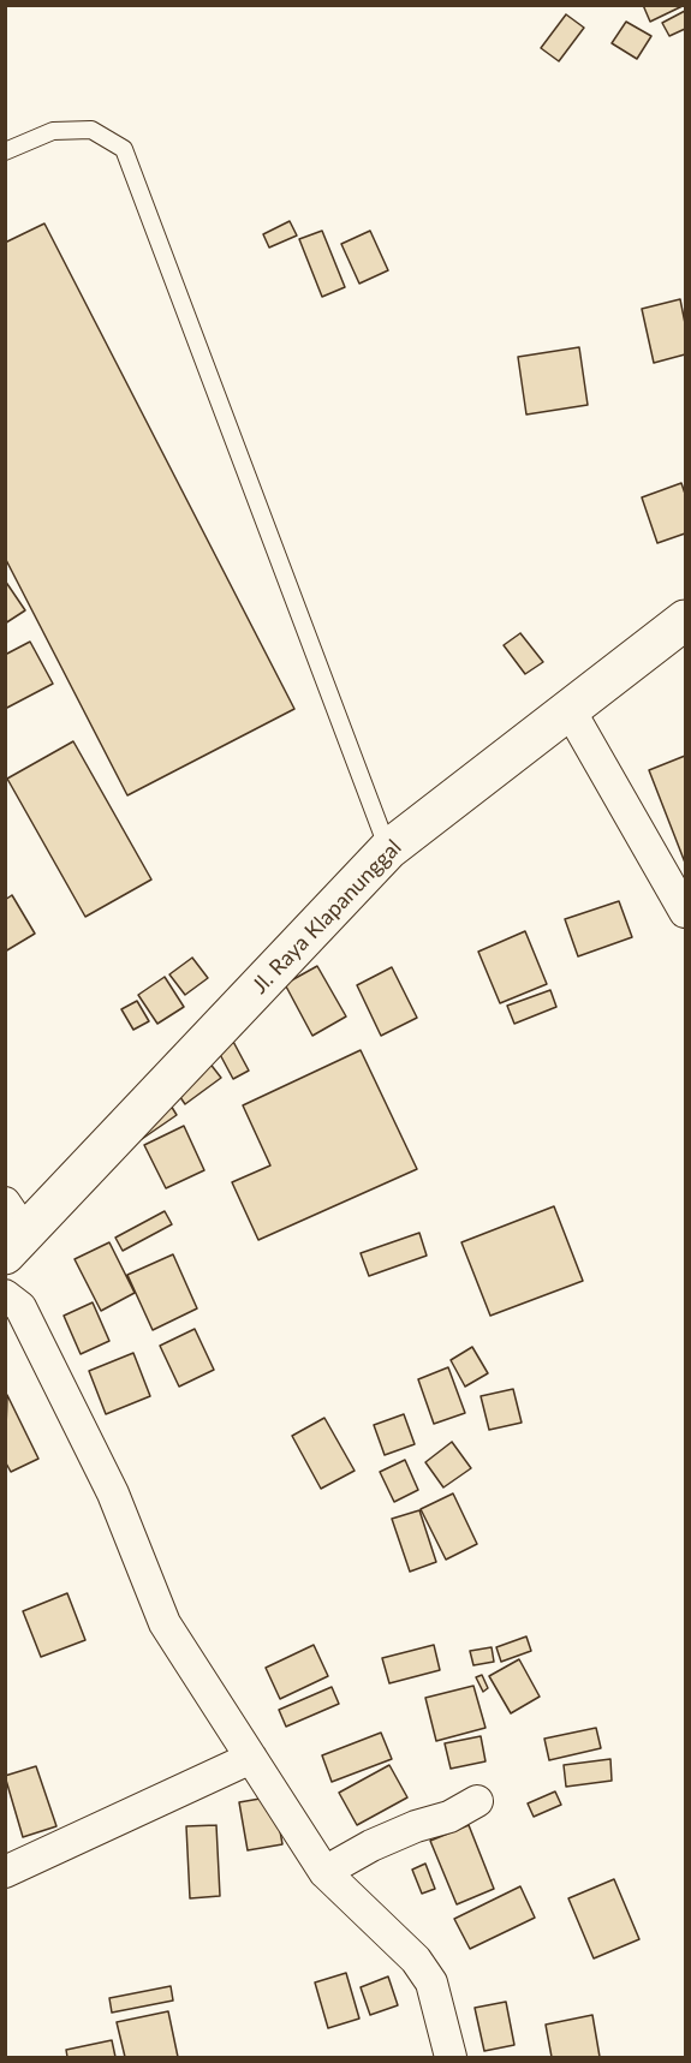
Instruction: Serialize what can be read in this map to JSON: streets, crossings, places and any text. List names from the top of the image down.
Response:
{
  "streets": {
    "street": ["Jl. Raya Klapanunggal"]
  }
}
